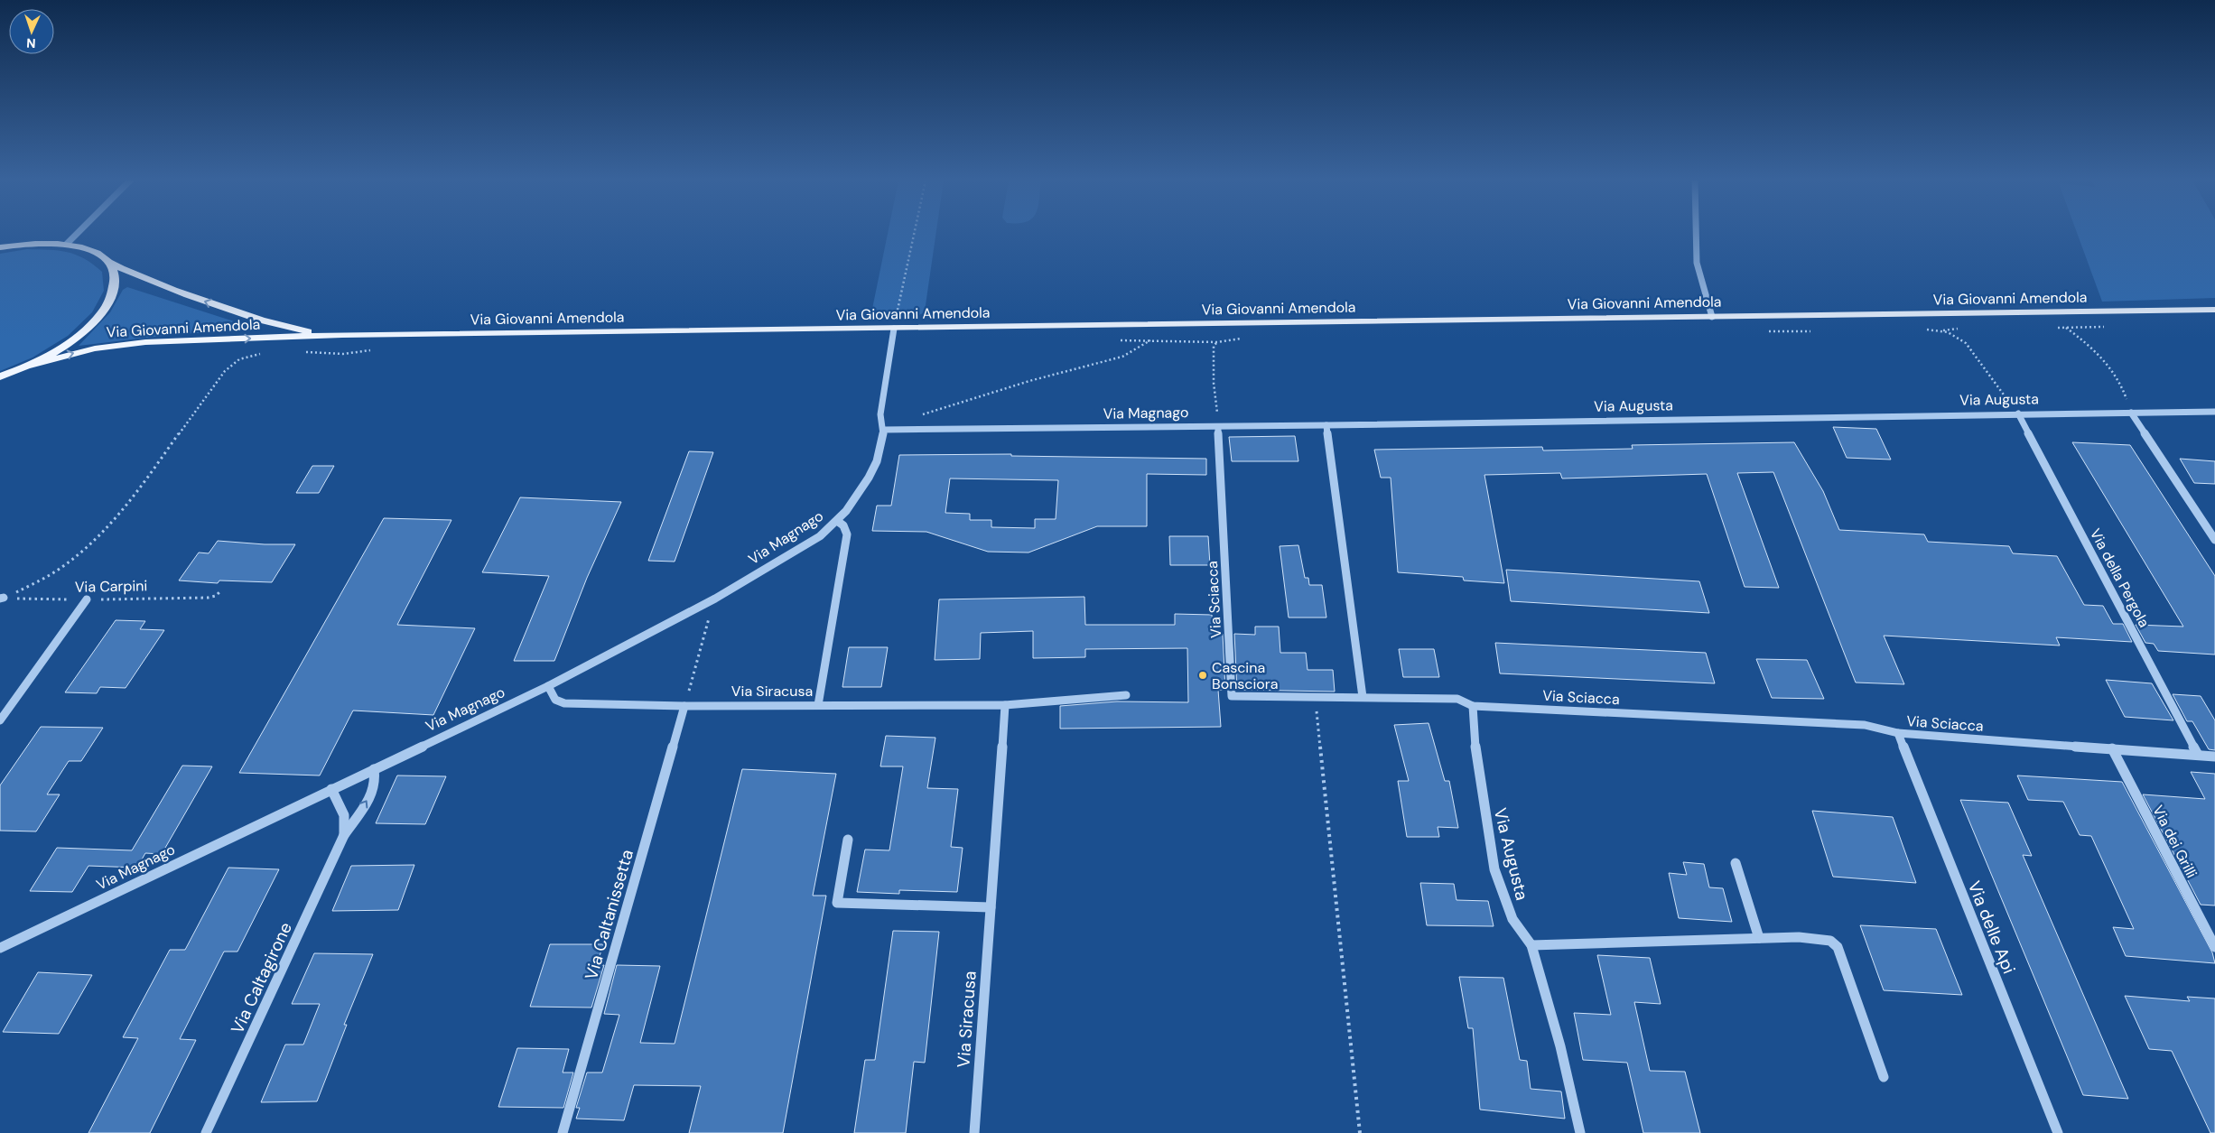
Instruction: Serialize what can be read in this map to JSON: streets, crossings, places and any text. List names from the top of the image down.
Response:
{
  "streets": {
    "main road": ["Via Giovanni Amendola"],
    "street": [
      "Via Augusta",
      "Via Magnago",
      "Via della Pergola",
      "Via Sciacca",
      "Via Siracusa",
      "Via dei Grilli",
      "Via Caltanissetta",
      "Via delle Api",
      "Via Caltagirone"
    ],
    "path": ["Via Carpini"]
  },
  "crossings": [
    ["Via Giovanni Amendola", "Via Magnago"],
    ["Via Augusta", "Via Magnago"],
    ["Via Augusta", "Via della Pergola"],
    ["Via Augusta", "Via Sciacca"],
    ["Via Magnago", "Via Sciacca"],
    ["Via Magnago", "Via Siracusa"],
    ["Via Magnago", "Via Caltagirone"],
    ["Via della Pergola", "Via Sciacca"],
    ["Via Sciacca", "Via dei Grilli"],
    ["Via Sciacca", "Via delle Api"],
    ["Via Siracusa", "Via Caltanissetta"]
  ],
  "places": ["Cascina Bonsciora"],
  "north": "bottom"
}
